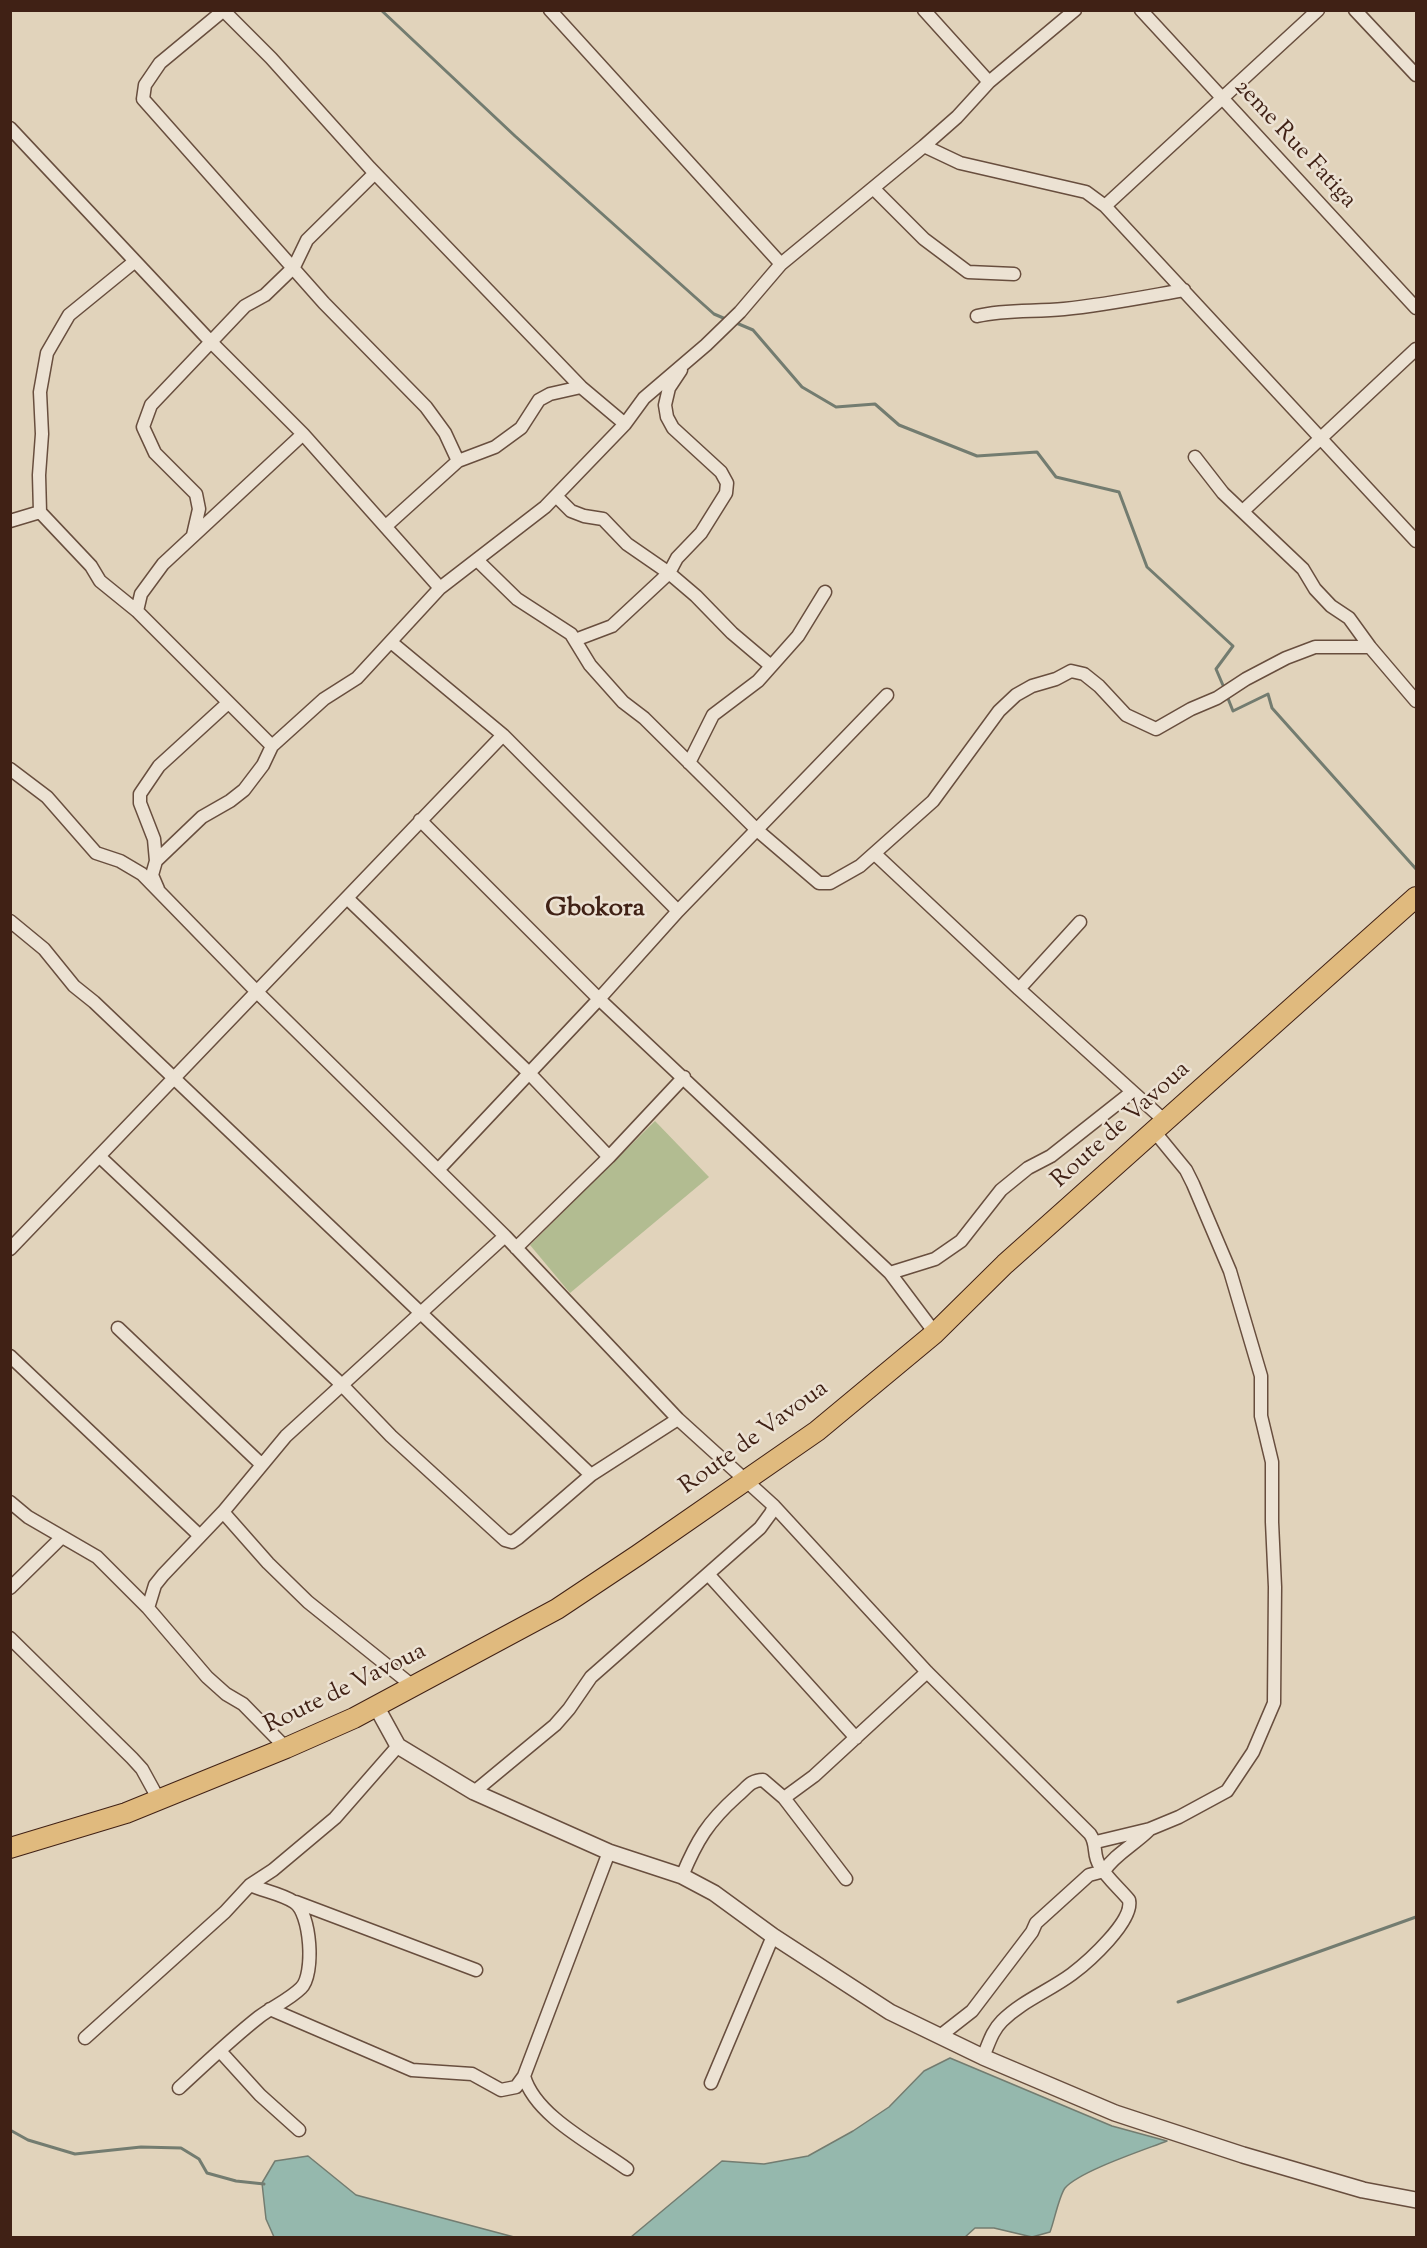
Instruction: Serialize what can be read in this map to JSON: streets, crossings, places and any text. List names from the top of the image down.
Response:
{
  "streets": {
    "main road": ["Route de Vavoua"],
    "street": ["2eme Rue Fatiga"]
  },
  "districts": ["Gbokora"]
}
